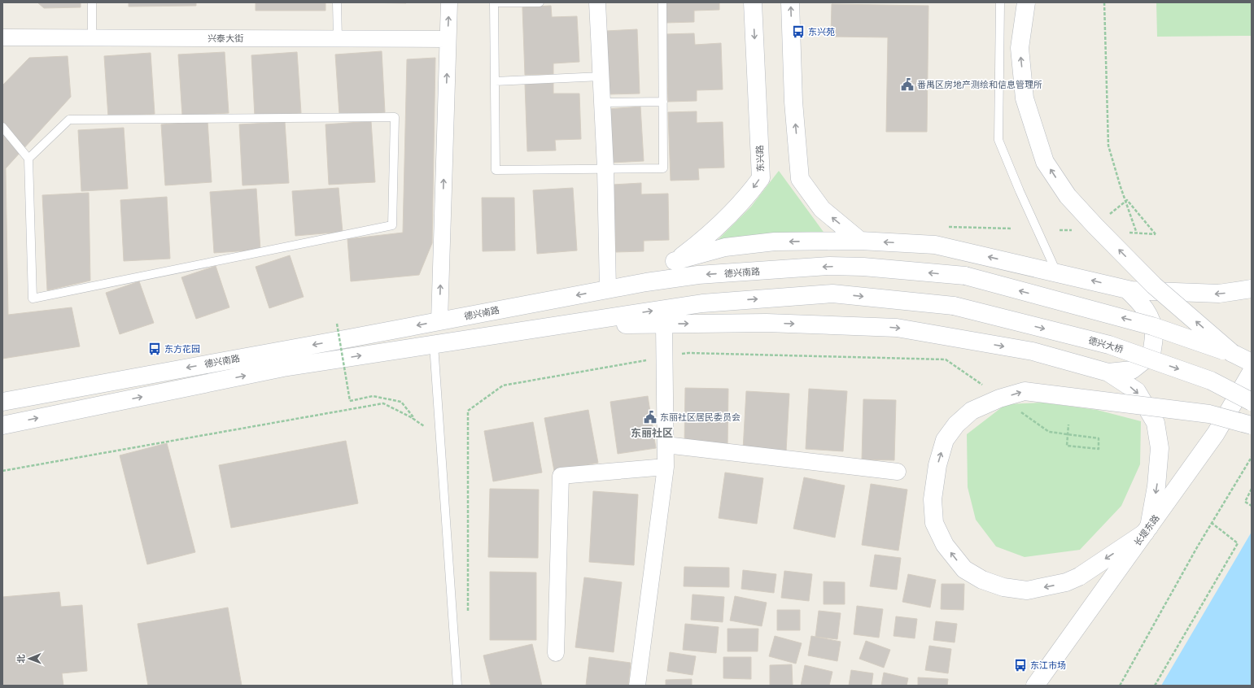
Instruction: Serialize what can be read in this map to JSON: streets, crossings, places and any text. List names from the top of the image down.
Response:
{
  "streets": {
    "main road": [
      "东兴路",
      "德兴南路",
      "德兴大桥",
      "长堤东路"
    ],
    "street": ["兴泰大街"]
  },
  "crossings": [
    ["东兴路", "德兴南路"],
    ["德兴南路", "德兴大桥"]
  ],
  "one_way": ["东兴路"],
  "districts": ["东丽社区"],
  "places": {
    "bus stop": ["东兴苑", "东方花园", "东江市场"],
    "public building": ["番禺区房地产测绘和信息管理所", "东丽社区居民委员会"]
  },
  "north": "left"
}
